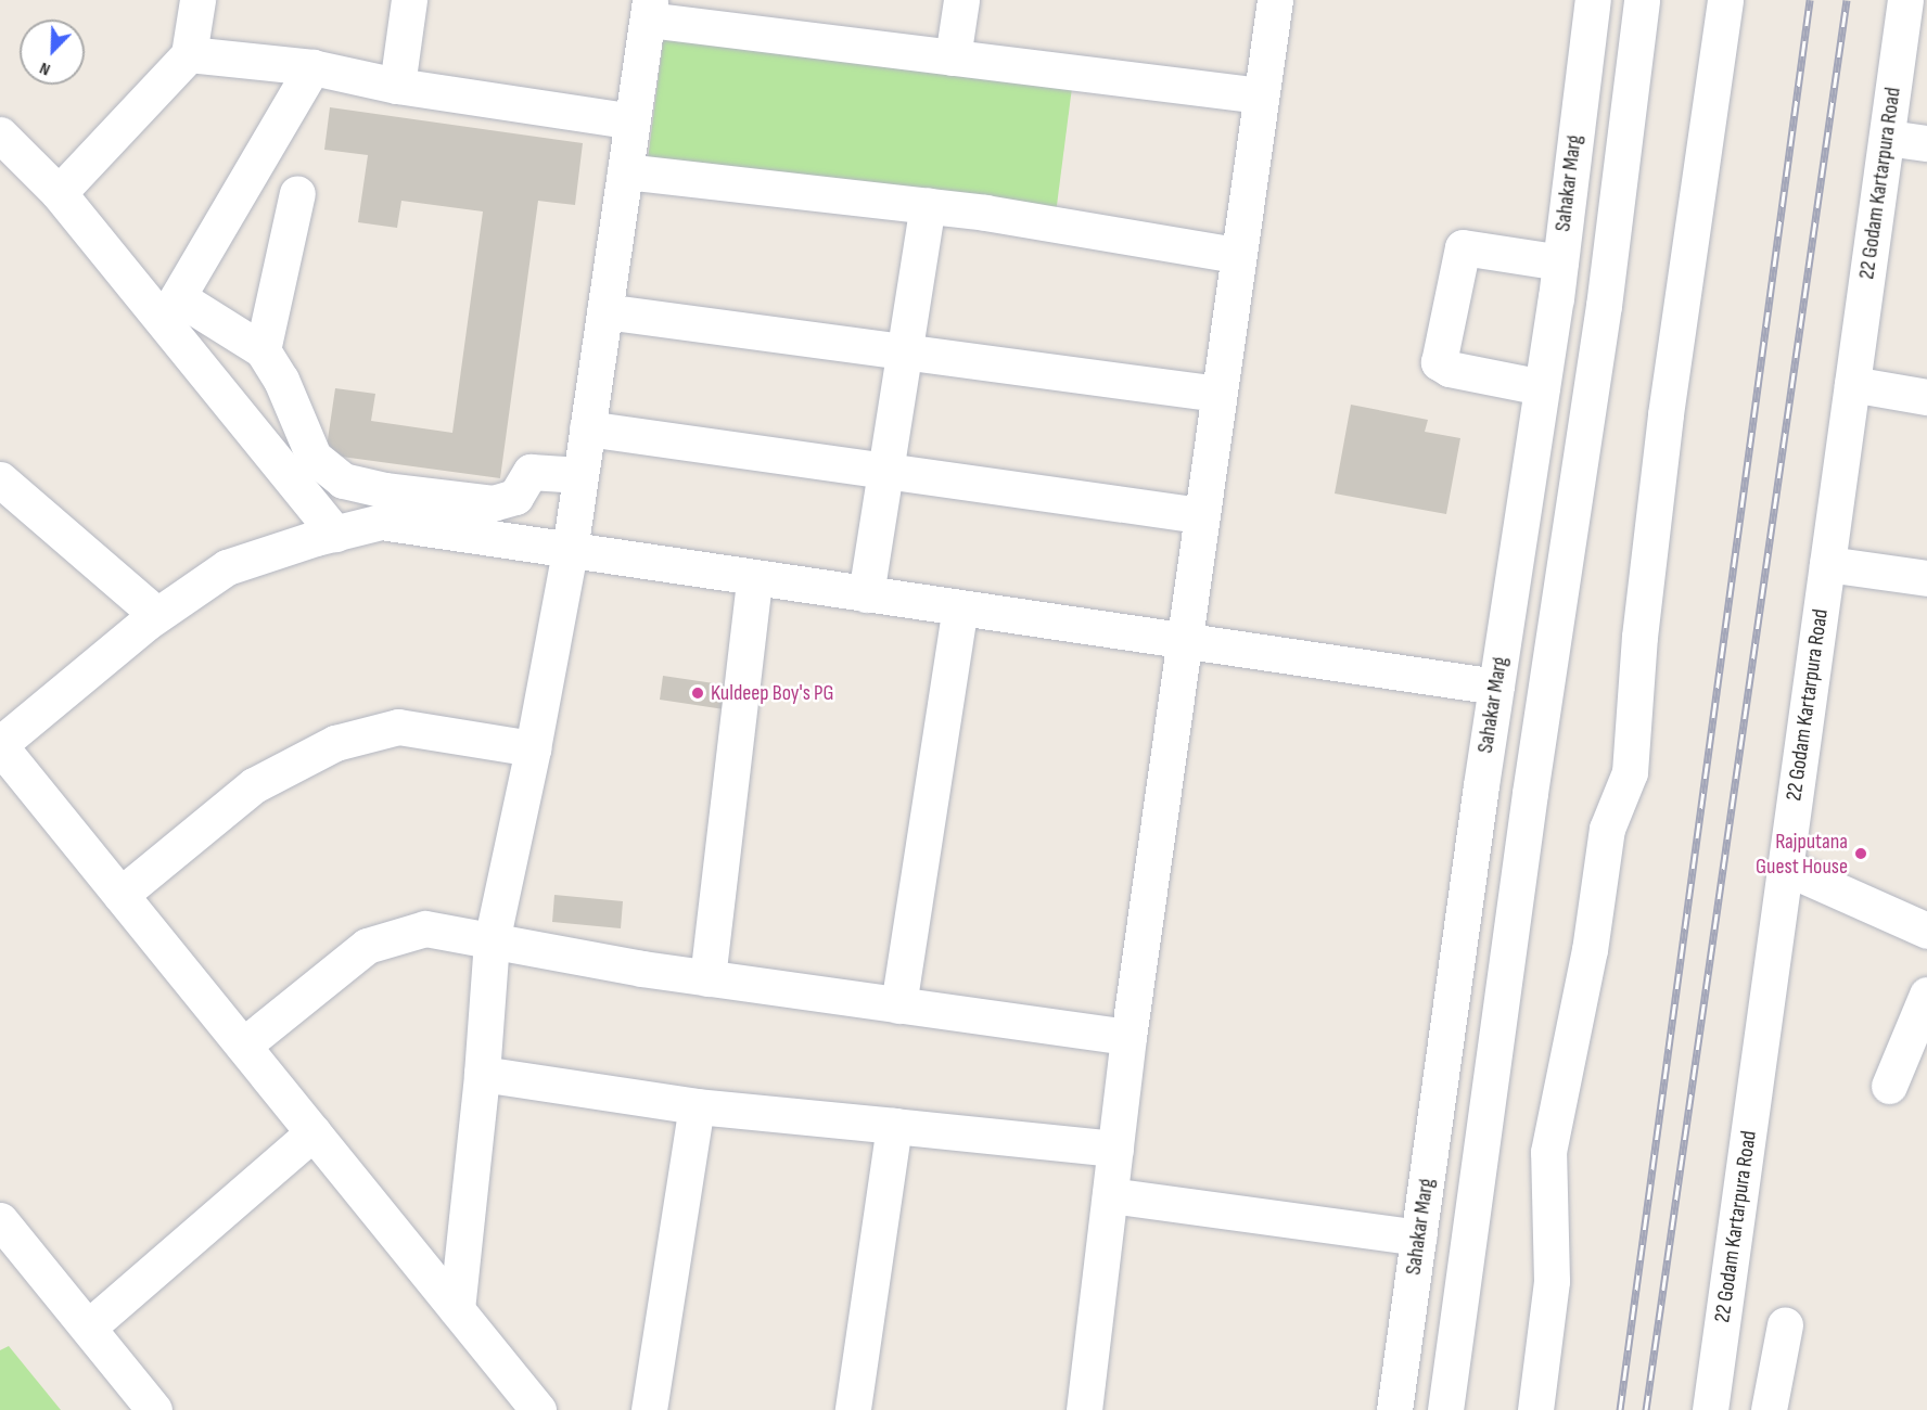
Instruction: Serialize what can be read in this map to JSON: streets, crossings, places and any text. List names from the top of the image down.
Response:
{
  "streets": {
    "street": ["Sahakar Marg", "22 Godam Kartarpura Road"]
  },
  "places": ["Kuldeep Boy's PG", "Rajputana Guest House"],
  "north": "bottom left"
}
